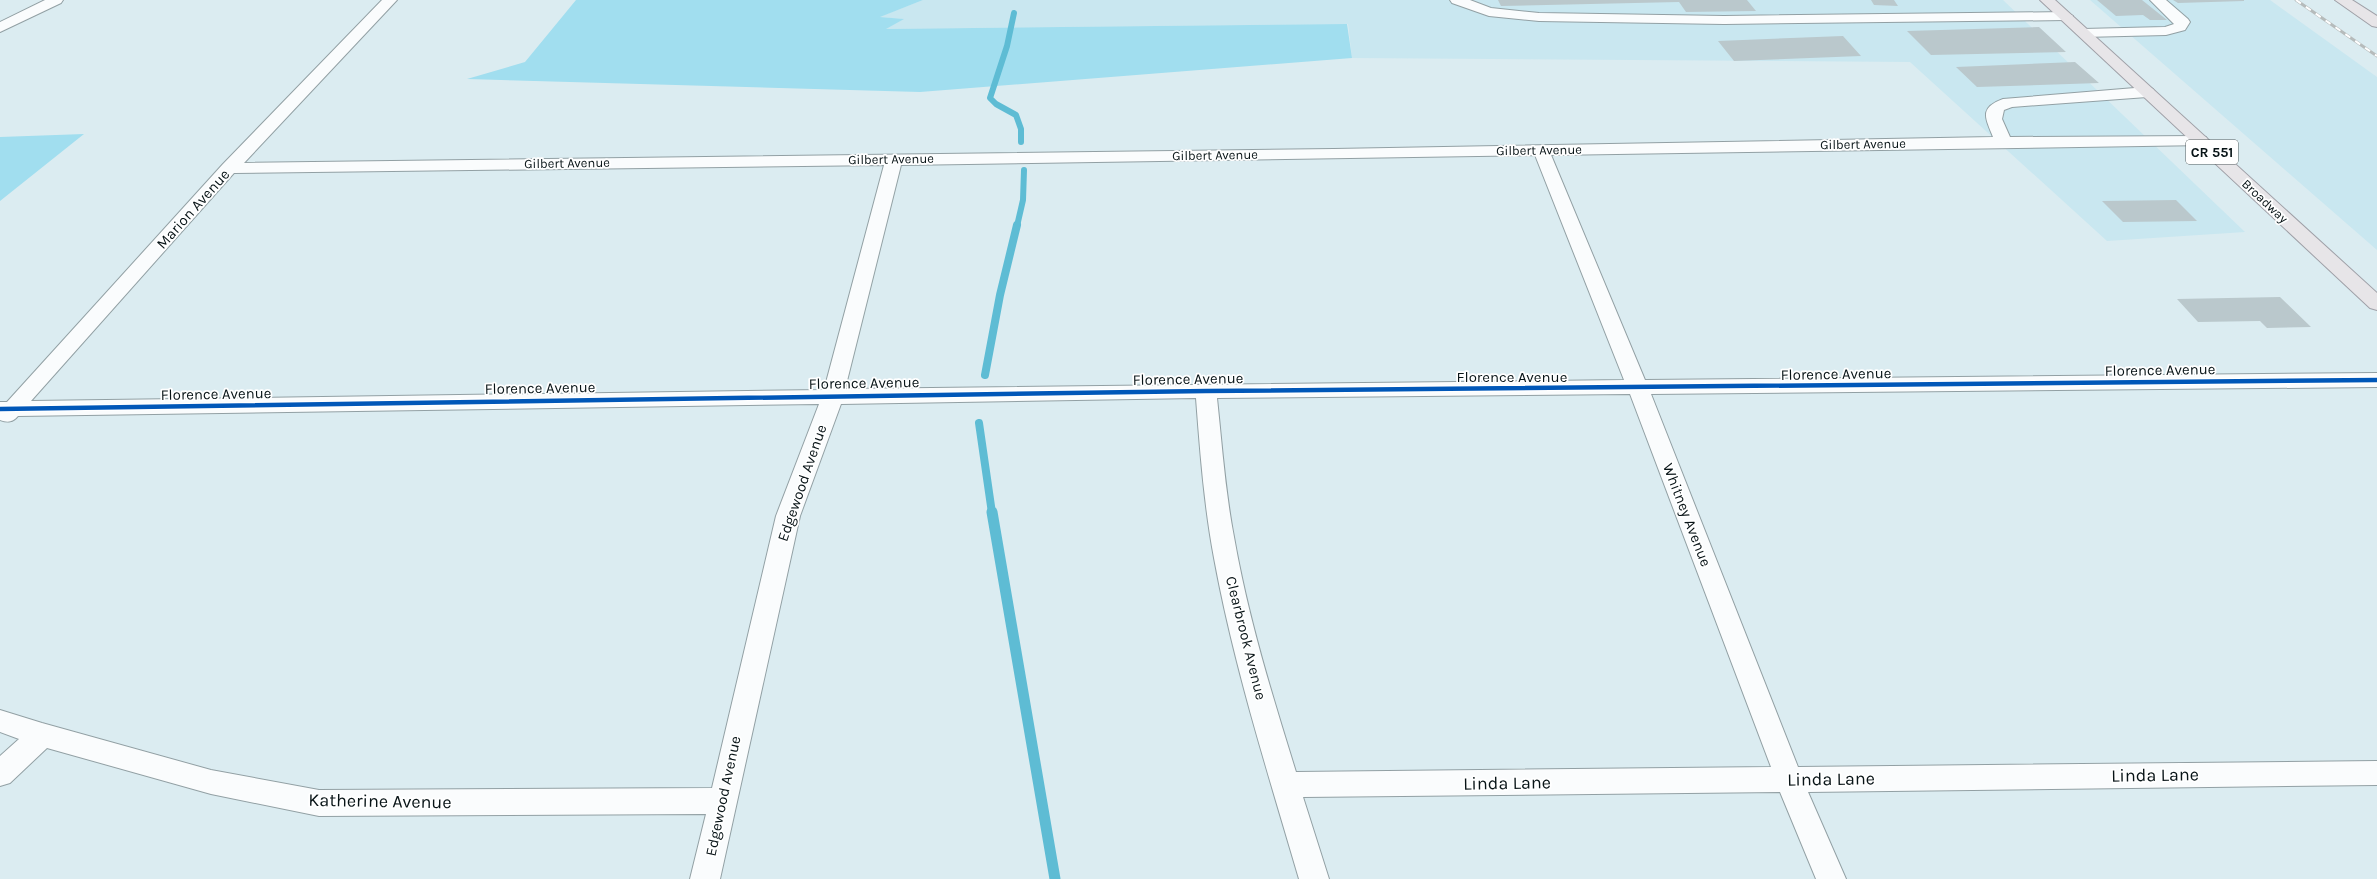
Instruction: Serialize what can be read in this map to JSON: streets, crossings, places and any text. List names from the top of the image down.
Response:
{
  "streets": {
    "main road": ["CR 551", "Broadway"],
    "street": [
      "Gilbert Avenue",
      "Marion Avenue",
      "Florence Avenue",
      "Edgewood Avenue",
      "Whitney Avenue",
      "Clearbrook Avenue",
      "Linda Lane",
      "Katherine Avenue"
    ]
  },
  "crossings": [
    ["Gilbert Avenue", "Broadway"],
    ["Gilbert Avenue", "Marion Avenue"],
    ["Gilbert Avenue", "Edgewood Avenue"],
    ["Gilbert Avenue", "Whitney Avenue"],
    ["Marion Avenue", "Florence Avenue"],
    ["Florence Avenue", "Edgewood Avenue"],
    ["Florence Avenue", "Whitney Avenue"],
    ["Florence Avenue", "Clearbrook Avenue"],
    ["Edgewood Avenue", "Katherine Avenue"],
    ["Whitney Avenue", "Linda Lane"],
    ["Clearbrook Avenue", "Linda Lane"]
  ]
}
